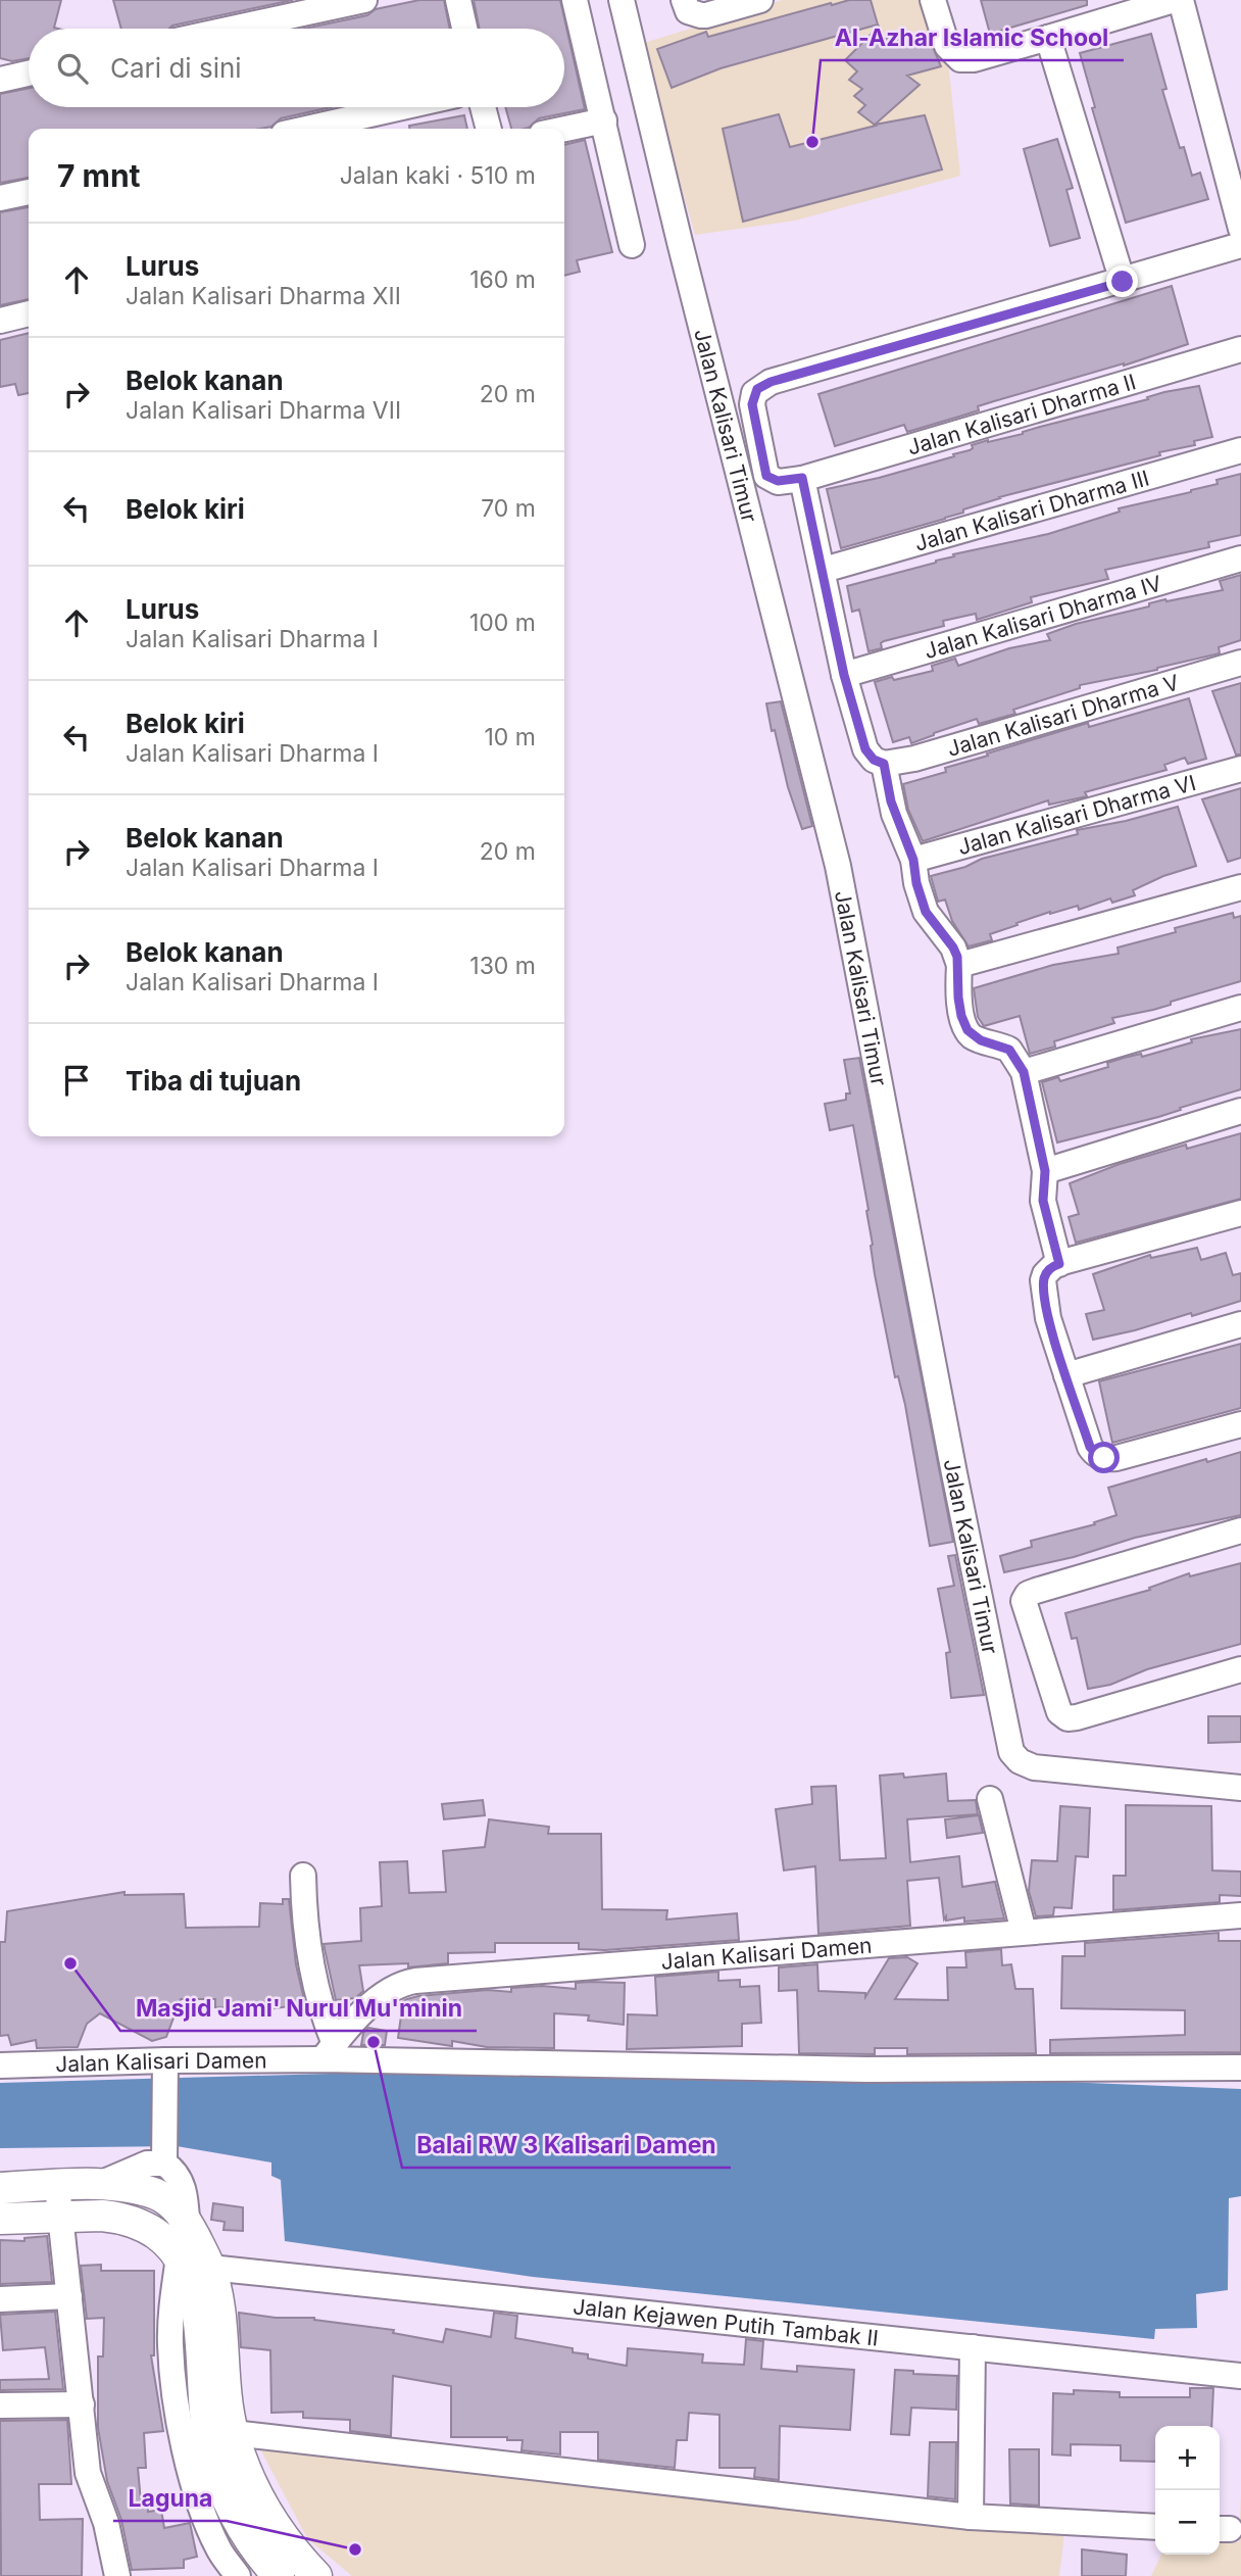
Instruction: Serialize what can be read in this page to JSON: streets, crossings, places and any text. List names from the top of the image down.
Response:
{
  "streets": {
    "street": [
      "Jalan Kalisari Dharma II",
      "Jalan Kalisari Timur",
      "Jalan Kalisari Dharma III",
      "Jalan Kalisari Dharma IV",
      "Jalan Kalisari Dharma V",
      "Jalan Kalisari Dharma VI",
      "Jalan Kalisari Damen",
      "Jalan Kejawen Putih Tambak II"
    ]
  },
  "places": [
    "Al-Azhar Islamic School",
    "Masjid Jami' Nurul Mu'minin",
    "Balai RW 3 Kalisari Damen",
    "Laguna"
  ],
  "page": {
    "search": "Cari di sini",
    "heading": ["7 mnt", "Jalan kaki · 510 m"],
    "list": [
      ["Lurus", "Jalan Kalisari Dharma XII", "160 m"],
      ["Belok kanan", "Jalan Kalisari Dharma VII", "20 m"],
      ["Belok kiri", "70 m"],
      ["Lurus", "Jalan Kalisari Dharma I", "100 m"],
      ["Belok kiri", "Jalan Kalisari Dharma I", "10 m"],
      ["Belok kanan", "Jalan Kalisari Dharma I", "20 m"],
      ["Belok kanan", "Jalan Kalisari Dharma I", "130 m"],
      "Tiba di tujuan"
    ],
    "map_buttons": ["+", "−"]
  }
}
